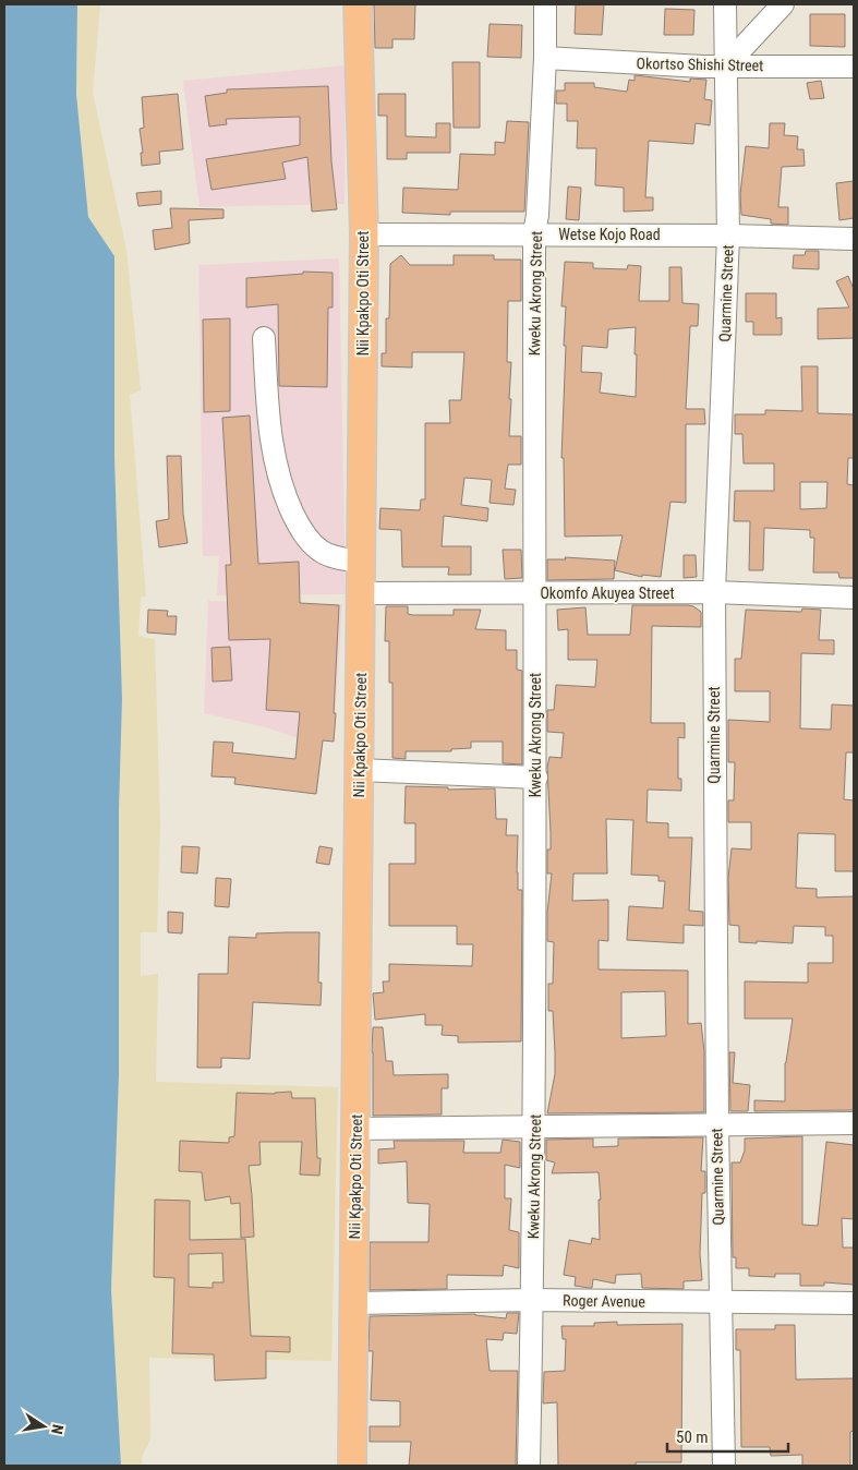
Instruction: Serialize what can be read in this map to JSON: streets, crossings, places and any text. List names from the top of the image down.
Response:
{
  "streets": {
    "main road": ["Nii Kpakpo Oti Street"],
    "street": [
      "Okortso Shishi Street",
      "Wetse Kojo Road",
      "Kweku Akrong Street",
      "Quarmine Street",
      "Okomfo Akuyea Street",
      "Roger Avenue"
    ]
  },
  "crossings": [
    ["Okortso Shishi Street", "Kweku Akrong Street"],
    ["Okortso Shishi Street", "Quarmine Street"],
    ["Wetse Kojo Road", "Nii Kpakpo Oti Street"],
    ["Wetse Kojo Road", "Kweku Akrong Street"],
    ["Wetse Kojo Road", "Quarmine Street"],
    ["Nii Kpakpo Oti Street", "Okomfo Akuyea Street"],
    ["Nii Kpakpo Oti Street", "Roger Avenue"],
    ["Kweku Akrong Street", "Okomfo Akuyea Street"],
    ["Kweku Akrong Street", "Roger Avenue"],
    ["Quarmine Street", "Okomfo Akuyea Street"],
    ["Quarmine Street", "Roger Avenue"]
  ],
  "scale_bar": "50 m",
  "north": "right"
}
